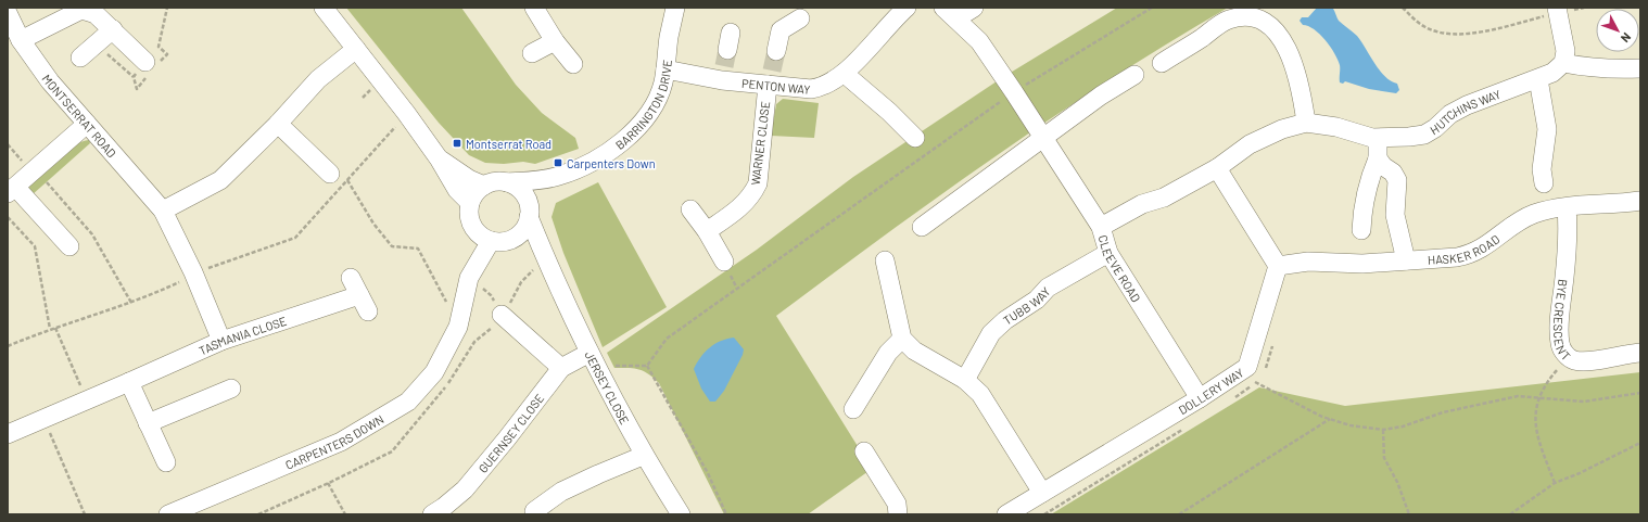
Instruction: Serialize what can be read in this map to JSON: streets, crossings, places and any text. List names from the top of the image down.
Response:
{
  "streets": {
    "street": [
      "PENTON WAY",
      "BARRINGTON DRIVE",
      "HUTCHINS WAY",
      "MONTSERRAT ROAD",
      "WARNER CLOSE",
      "HASKER ROAD",
      "CLEEVE ROAD",
      "TUBB WAY",
      "BYE CRESCENT",
      "TASMANIA CLOSE",
      "JERSEY CLOSE",
      "DOLLERY WAY",
      "GUERNSEY CLOSE",
      "CARPENTERS DOWN"
    ]
  },
  "crossings": [
    ["PENTON WAY", "BARRINGTON DRIVE"],
    ["PENTON WAY", "WARNER CLOSE"],
    ["BARRINGTON DRIVE", "JERSEY CLOSE"],
    ["HUTCHINS WAY", "CLEEVE ROAD"],
    ["MONTSERRAT ROAD", "TASMANIA CLOSE"],
    ["HASKER ROAD", "BYE CRESCENT"],
    ["HASKER ROAD", "DOLLERY WAY"],
    ["CLEEVE ROAD", "TUBB WAY"],
    ["CLEEVE ROAD", "DOLLERY WAY"],
    ["JERSEY CLOSE", "GUERNSEY CLOSE"]
  ],
  "places": {
    "transit": ["Montserrat Road", "Carpenters Down"]
  },
  "north": "bottom right"
}
